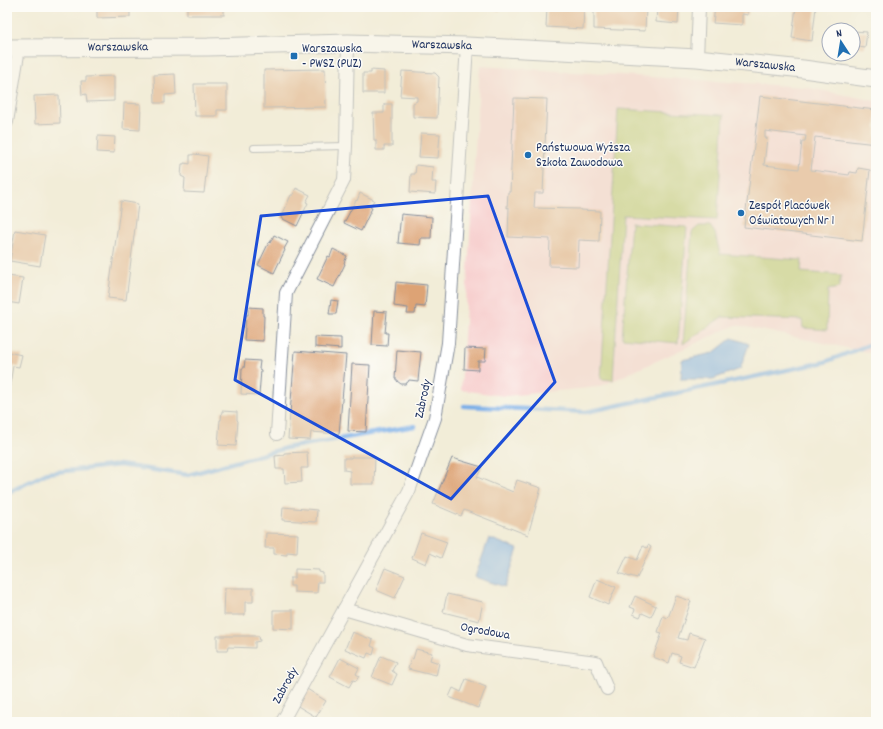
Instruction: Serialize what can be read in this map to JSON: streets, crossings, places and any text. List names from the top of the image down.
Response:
{
  "streets": {
    "main road": ["Warszawska"],
    "street": ["Zabrody", "Ogrodowa"]
  },
  "crossings": [
    ["Warszawska", "Zabrody"],
    ["Zabrody", "Ogrodowa"]
  ],
  "places": {
    "transit": ["Warszawska - PWSZ (PUZ)"],
    "other": ["Państwowa Wyższa Szkoła Zawodowa", "Zespół Placówek Oświatowych Nr 1"]
  },
  "north": "top"
}
